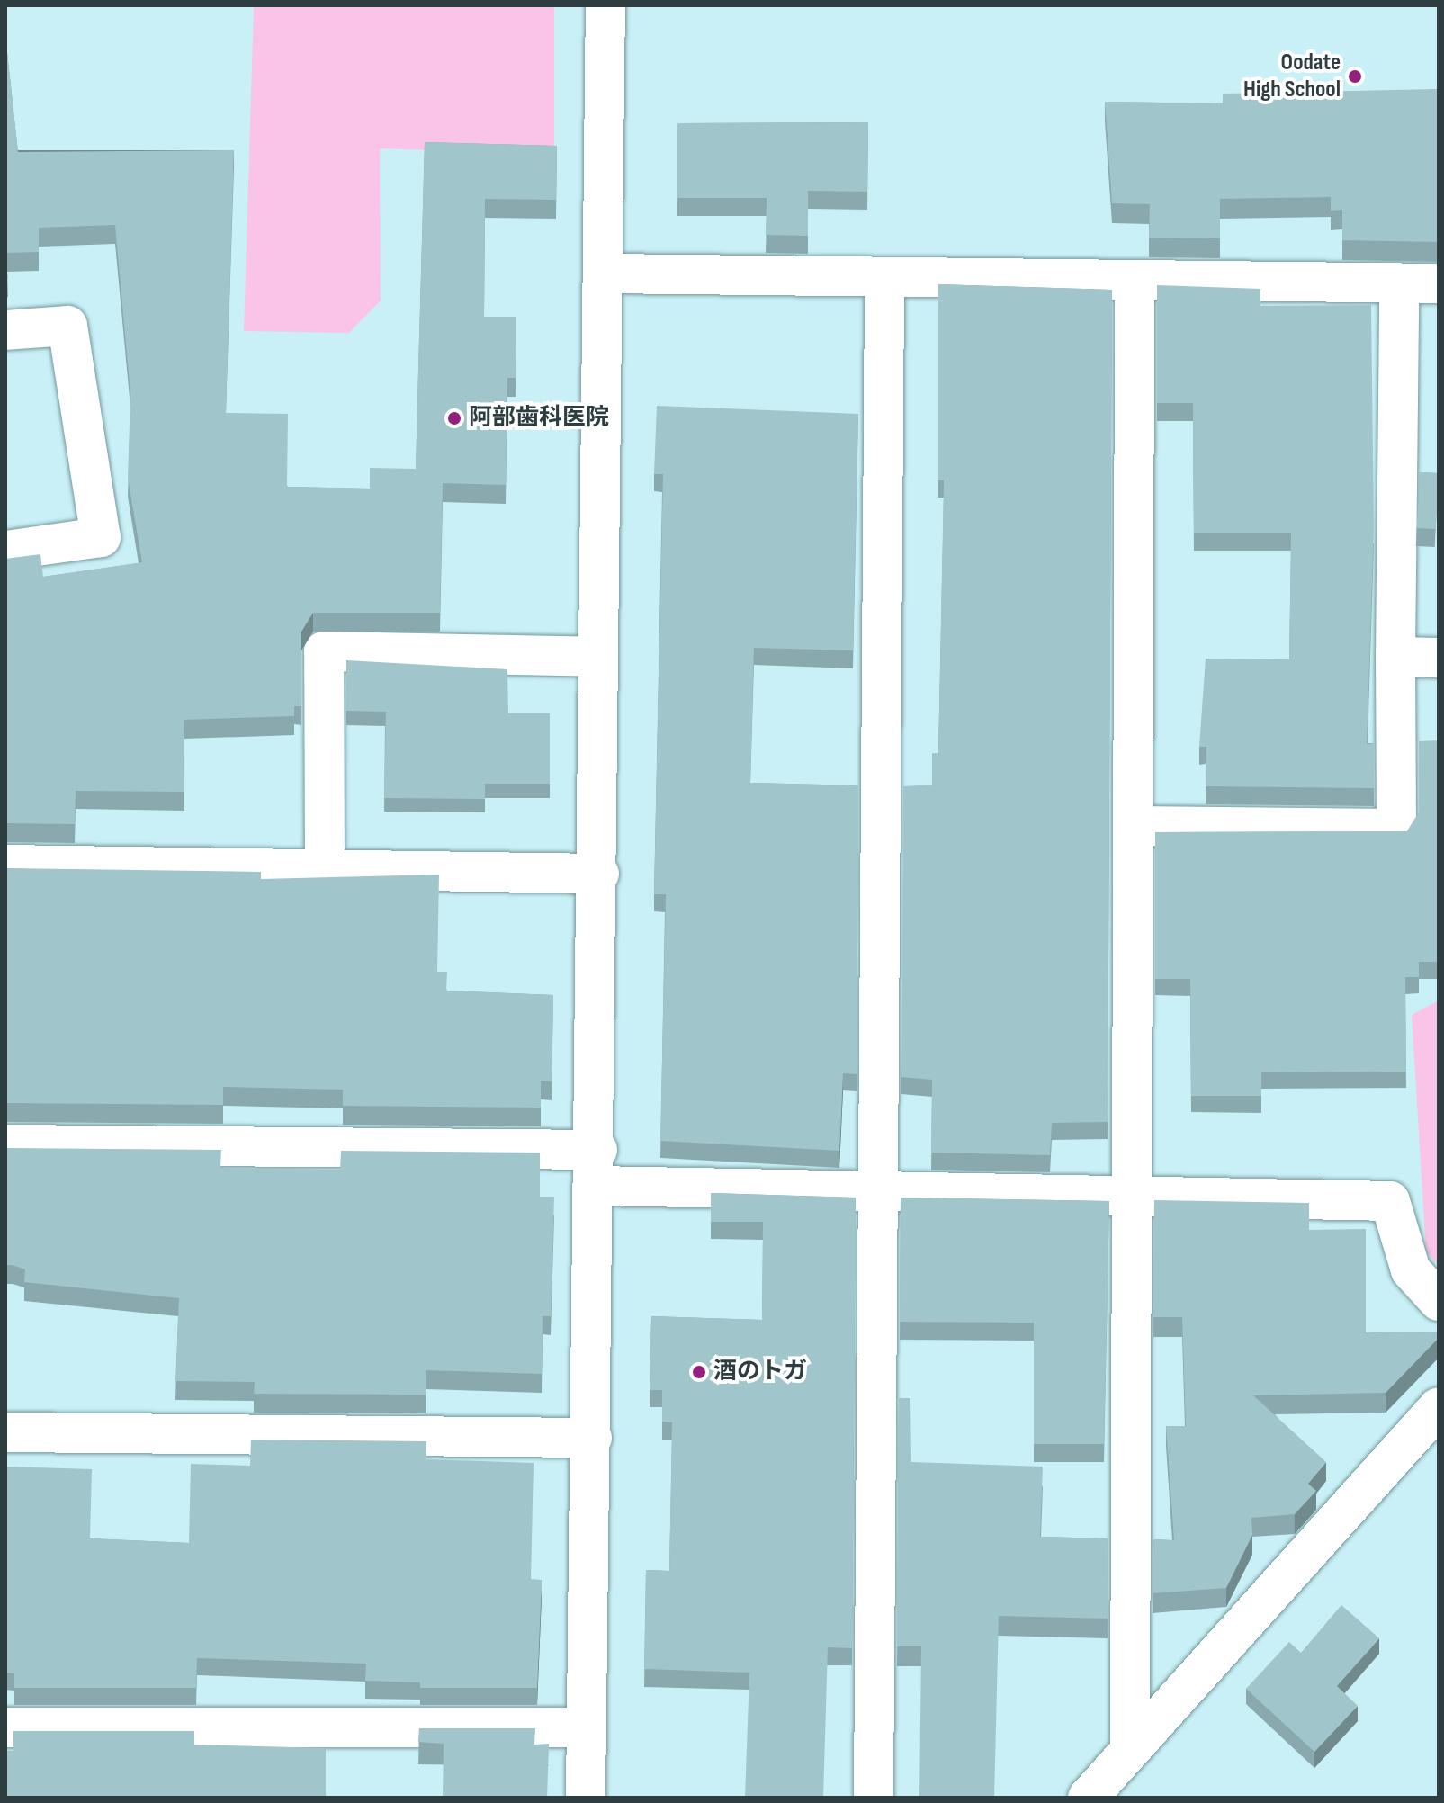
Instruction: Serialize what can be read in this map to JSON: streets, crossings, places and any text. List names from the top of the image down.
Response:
{
  "places": ["Oodate High School", "阿部歯科医院", "酒のトガ"]
}
